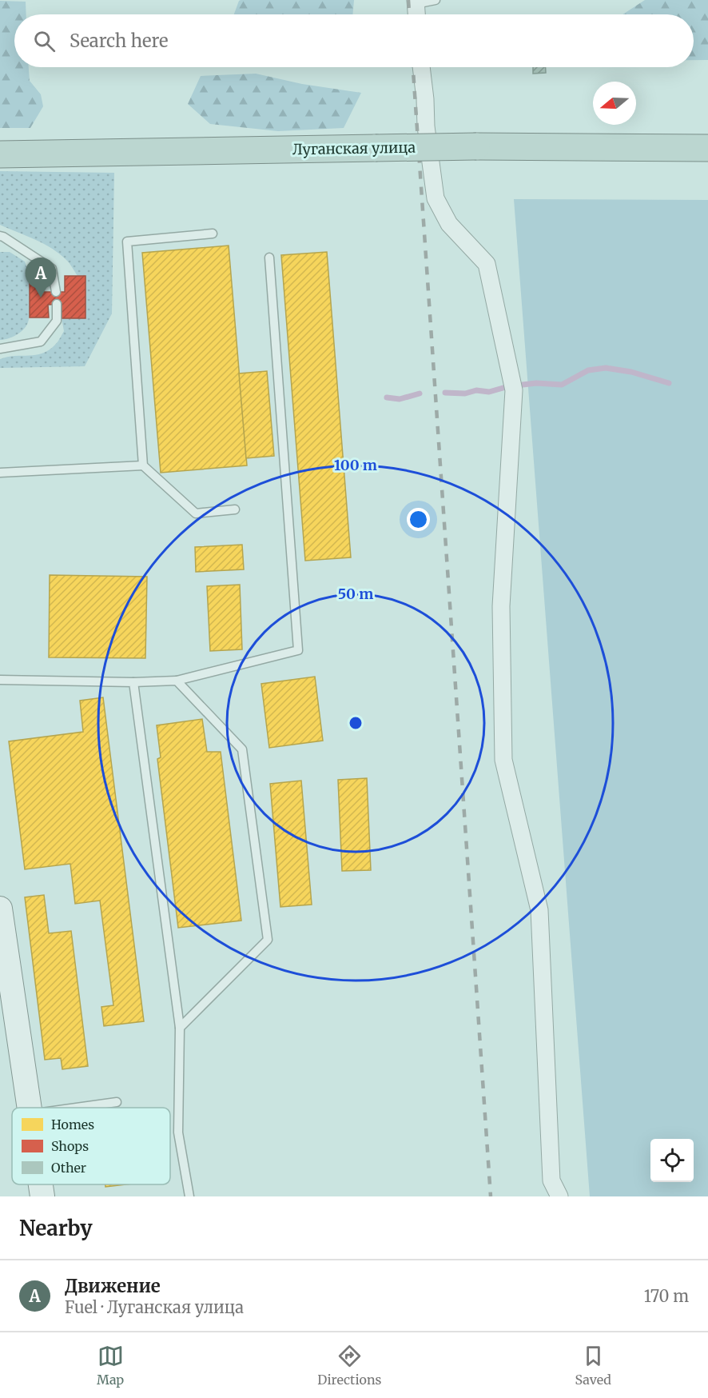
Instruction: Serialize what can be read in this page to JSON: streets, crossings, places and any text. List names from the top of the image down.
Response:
{
  "streets": {
    "highway": ["Луганская улица"]
  },
  "legend": ["Homes", "Shops", "Other"],
  "north": "left",
  "page": {
    "search": "Search here",
    "pins": "A",
    "heading": "Nearby",
    "list": [
      {
        "mark": "A",
        "name": "Движение",
        "note": "Fuel · Луганская улица",
        "value": "170 m"
      }
    ],
    "nav": ["Map", "Directions", "Saved"]
  },
  "rings": ["100 m", "50 m"]
}
